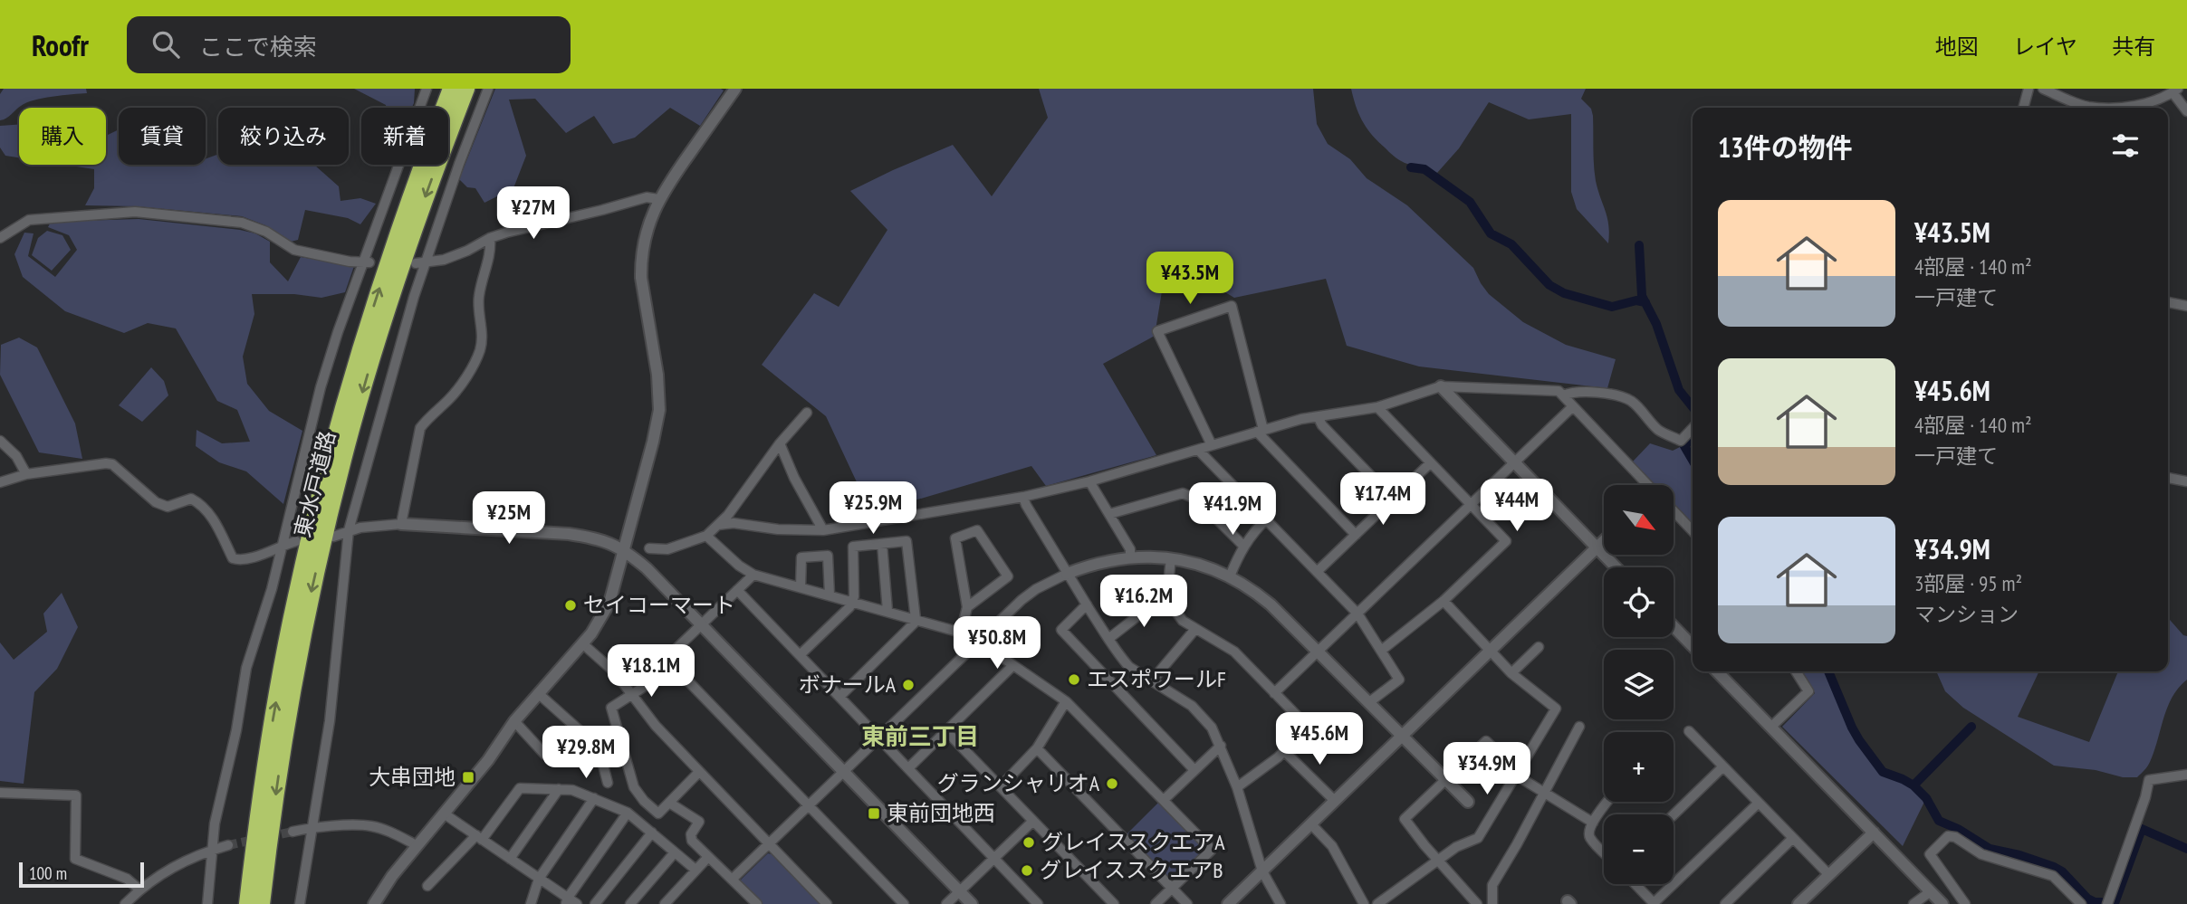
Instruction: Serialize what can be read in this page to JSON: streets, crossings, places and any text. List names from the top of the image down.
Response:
{
  "streets": {
    "highway": ["東水戸道路"]
  },
  "districts": ["東前三丁目"],
  "places": {
    "other": [
      "セイコーマート",
      "エスポワールF",
      "ボナールA",
      "グランシャリオA",
      "グレイススクエアA",
      "グレイススクエアB"
    ],
    "transit": ["大串団地", "東前団地西"]
  },
  "scale_bar": "100 m",
  "north": "bottom right",
  "page": {
    "header": "Roofr",
    "search": "ここで検索",
    "nav": ["地図", "レイヤ", "共有"],
    "chip": [
      "購入",
      "賃貸",
      "絞り込み",
      "新着"
    ],
    "heading": "13件の物件",
    "list": [
      {
        "name": "¥43.5M",
        "note": "4部屋 · 140 m² · 一戸建て"
      },
      {
        "name": "¥45.6M",
        "note": "4部屋 · 140 m² · 一戸建て"
      },
      {
        "name": "¥34.9M",
        "note": "3部屋 · 95 m² · マンション"
      }
    ],
    "price": [
      "¥27M",
      "¥43.5M",
      "¥17.4M",
      "¥44M",
      "¥25.9M",
      "¥41.9M",
      "¥25M",
      "¥16.2M",
      "¥50.8M",
      "¥18.1M",
      "¥45.6M",
      "¥29.8M",
      "¥34.9M"
    ],
    "map_buttons": ["+", "−"],
    "scale": "100 m"
  }
}
